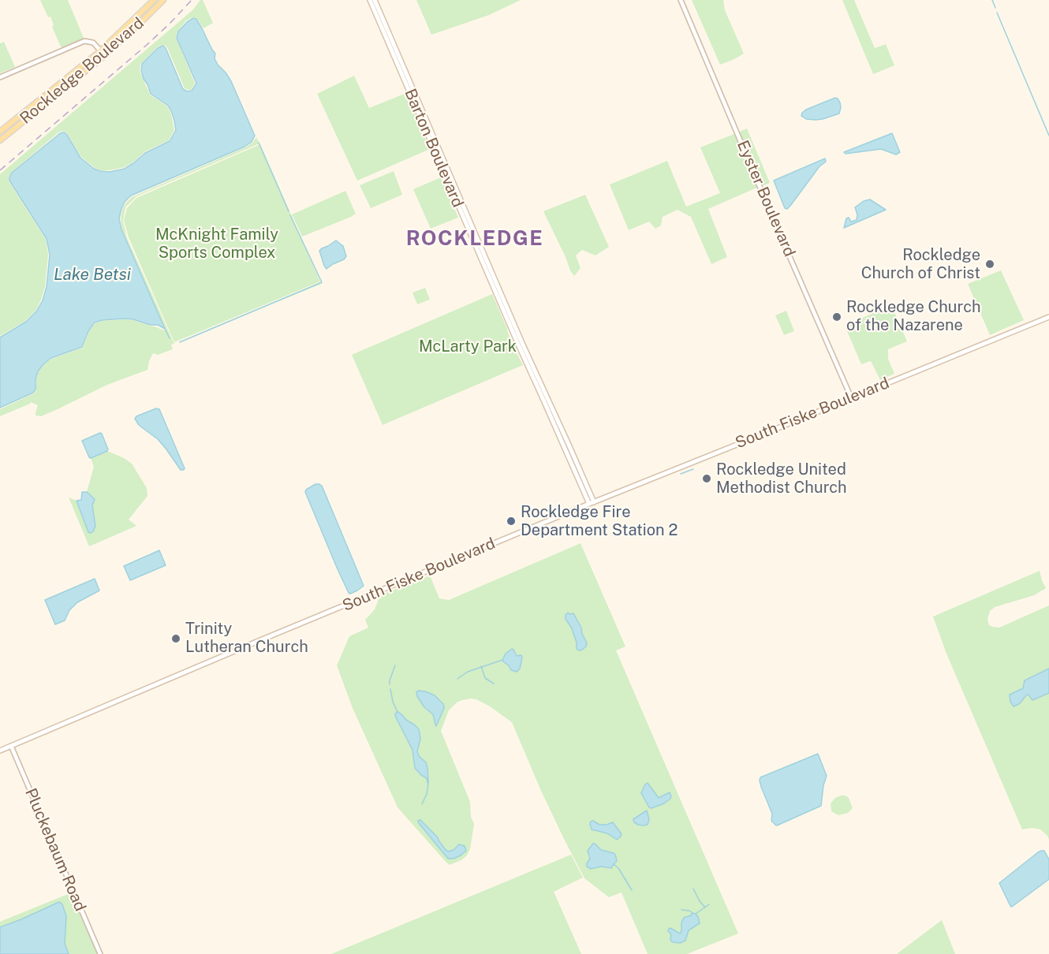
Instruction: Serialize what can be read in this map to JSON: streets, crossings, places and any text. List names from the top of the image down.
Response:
{
  "streets": {
    "main road": ["Rockledge Boulevard", "Barton Boulevard", "South Fiske Boulevard"],
    "street": ["Eyster Boulevard", "Pluckebaum Road"]
  },
  "crossings": [
    ["Barton Boulevard", "South Fiske Boulevard"],
    ["Eyster Boulevard", "South Fiske Boulevard"],
    ["South Fiske Boulevard", "Pluckebaum Road"]
  ],
  "districts": ["ROCKLEDGE"],
  "water": ["Lake Betsi"],
  "parks": ["McKnight Family Sports Complex", "McLarty Park"],
  "places": [
    "Rockledge Church of Christ",
    "Rockledge Church of the Nazarene",
    "Rockledge United Methodist Church",
    "Rockledge Fire Department Station 2",
    "Trinity Lutheran Church"
  ]
}
